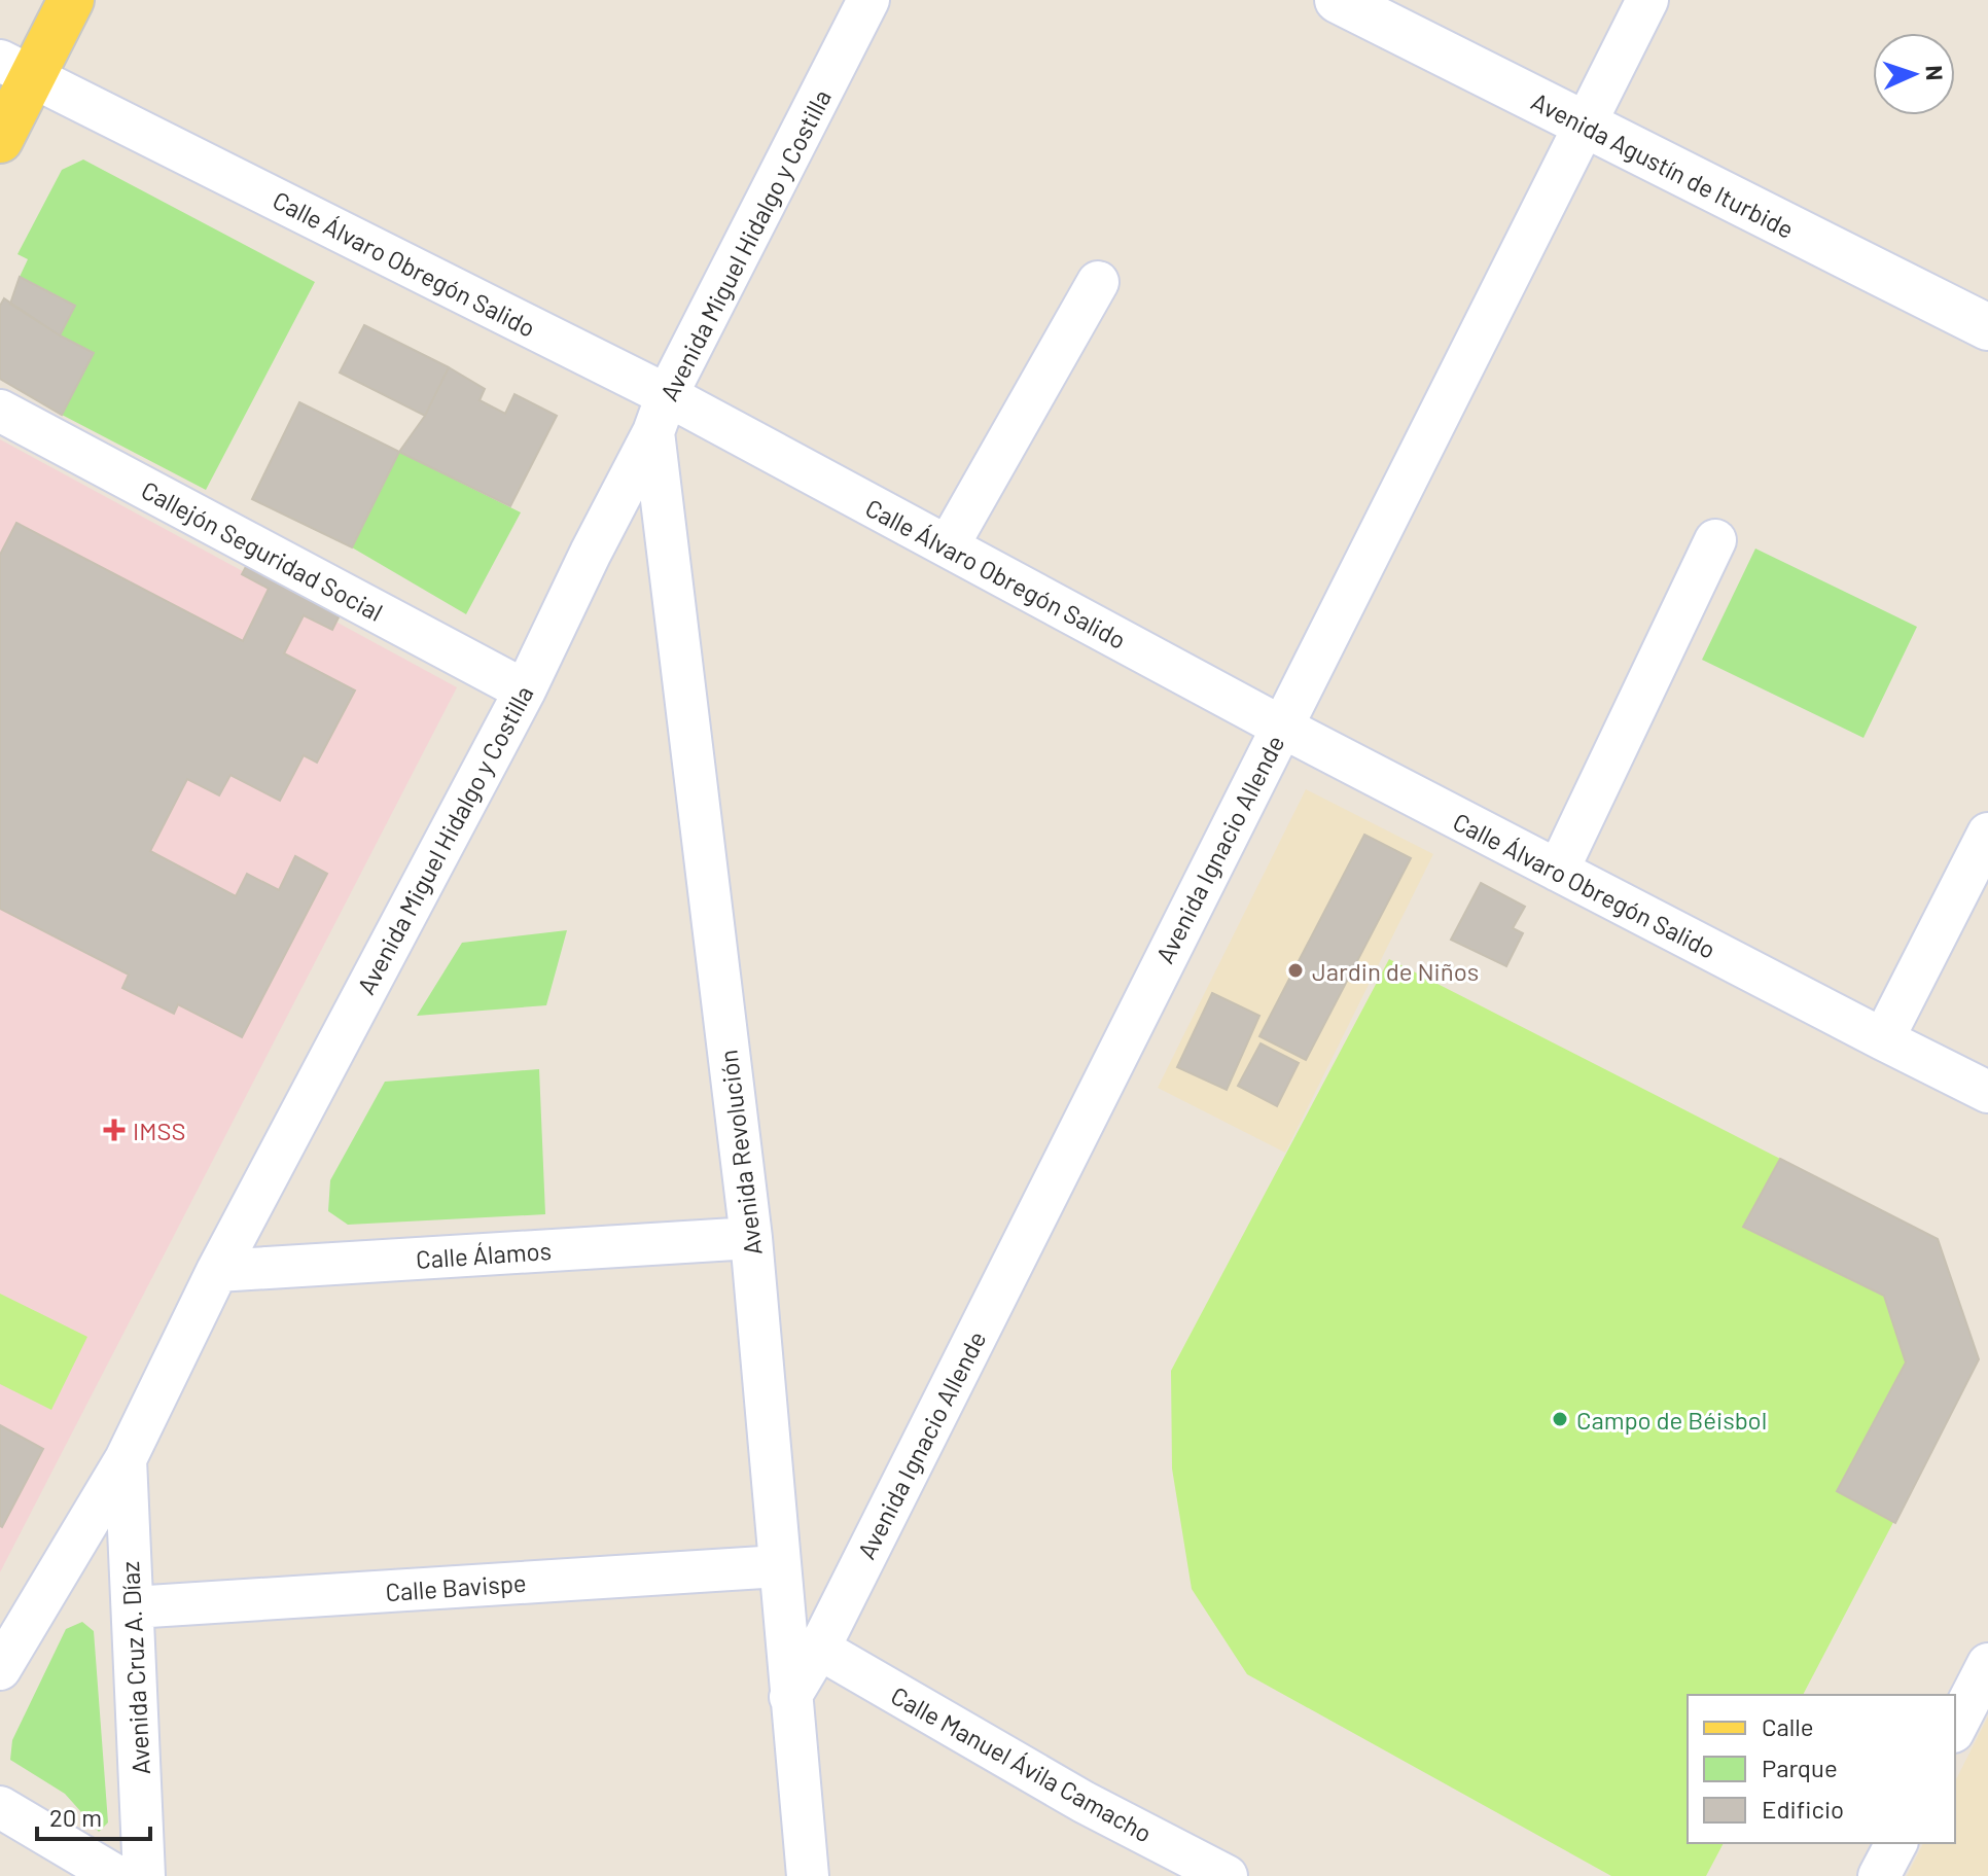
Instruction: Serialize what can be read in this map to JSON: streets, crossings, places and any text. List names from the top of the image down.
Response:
{
  "streets": {
    "street": [
      "Avenida Agustín de Iturbide",
      "Avenida Miguel Hidalgo y Costilla",
      "Calle Álvaro Obregón Salido",
      "Callejón Seguridad Social",
      "Avenida Ignacio Allende",
      "Avenida Revolución",
      "Calle Álamos",
      "Calle Bavispe",
      "Avenida Cruz A. Díaz",
      "Calle Manuel Ávila Camacho"
    ]
  },
  "crossings": [
    ["Avenida Agustín de Iturbide", "Avenida Ignacio Allende"],
    ["Avenida Miguel Hidalgo y Costilla", "Calle Álvaro Obregón Salido"],
    ["Avenida Miguel Hidalgo y Costilla", "Callejón Seguridad Social"],
    ["Avenida Miguel Hidalgo y Costilla", "Avenida Revolución"],
    ["Avenida Miguel Hidalgo y Costilla", "Calle Álamos"],
    ["Avenida Miguel Hidalgo y Costilla", "Avenida Cruz A. Díaz"],
    ["Calle Álvaro Obregón Salido", "Avenida Ignacio Allende"],
    ["Calle Álvaro Obregón Salido", "Avenida Revolución"],
    ["Avenida Ignacio Allende", "Avenida Revolución"],
    ["Avenida Ignacio Allende", "Calle Manuel Ávila Camacho"],
    ["Avenida Revolución", "Calle Álamos"],
    ["Avenida Revolución", "Calle Bavispe"],
    ["Calle Bavispe", "Avenida Cruz A. Díaz"]
  ],
  "places": {
    "other": ["Jardin de Niños", "Campo de Béisbol"],
    "health": ["IMSS"]
  },
  "legend": ["Calle", "Parque", "Edificio"],
  "scale_bar": "20 m",
  "north": "right"
}
